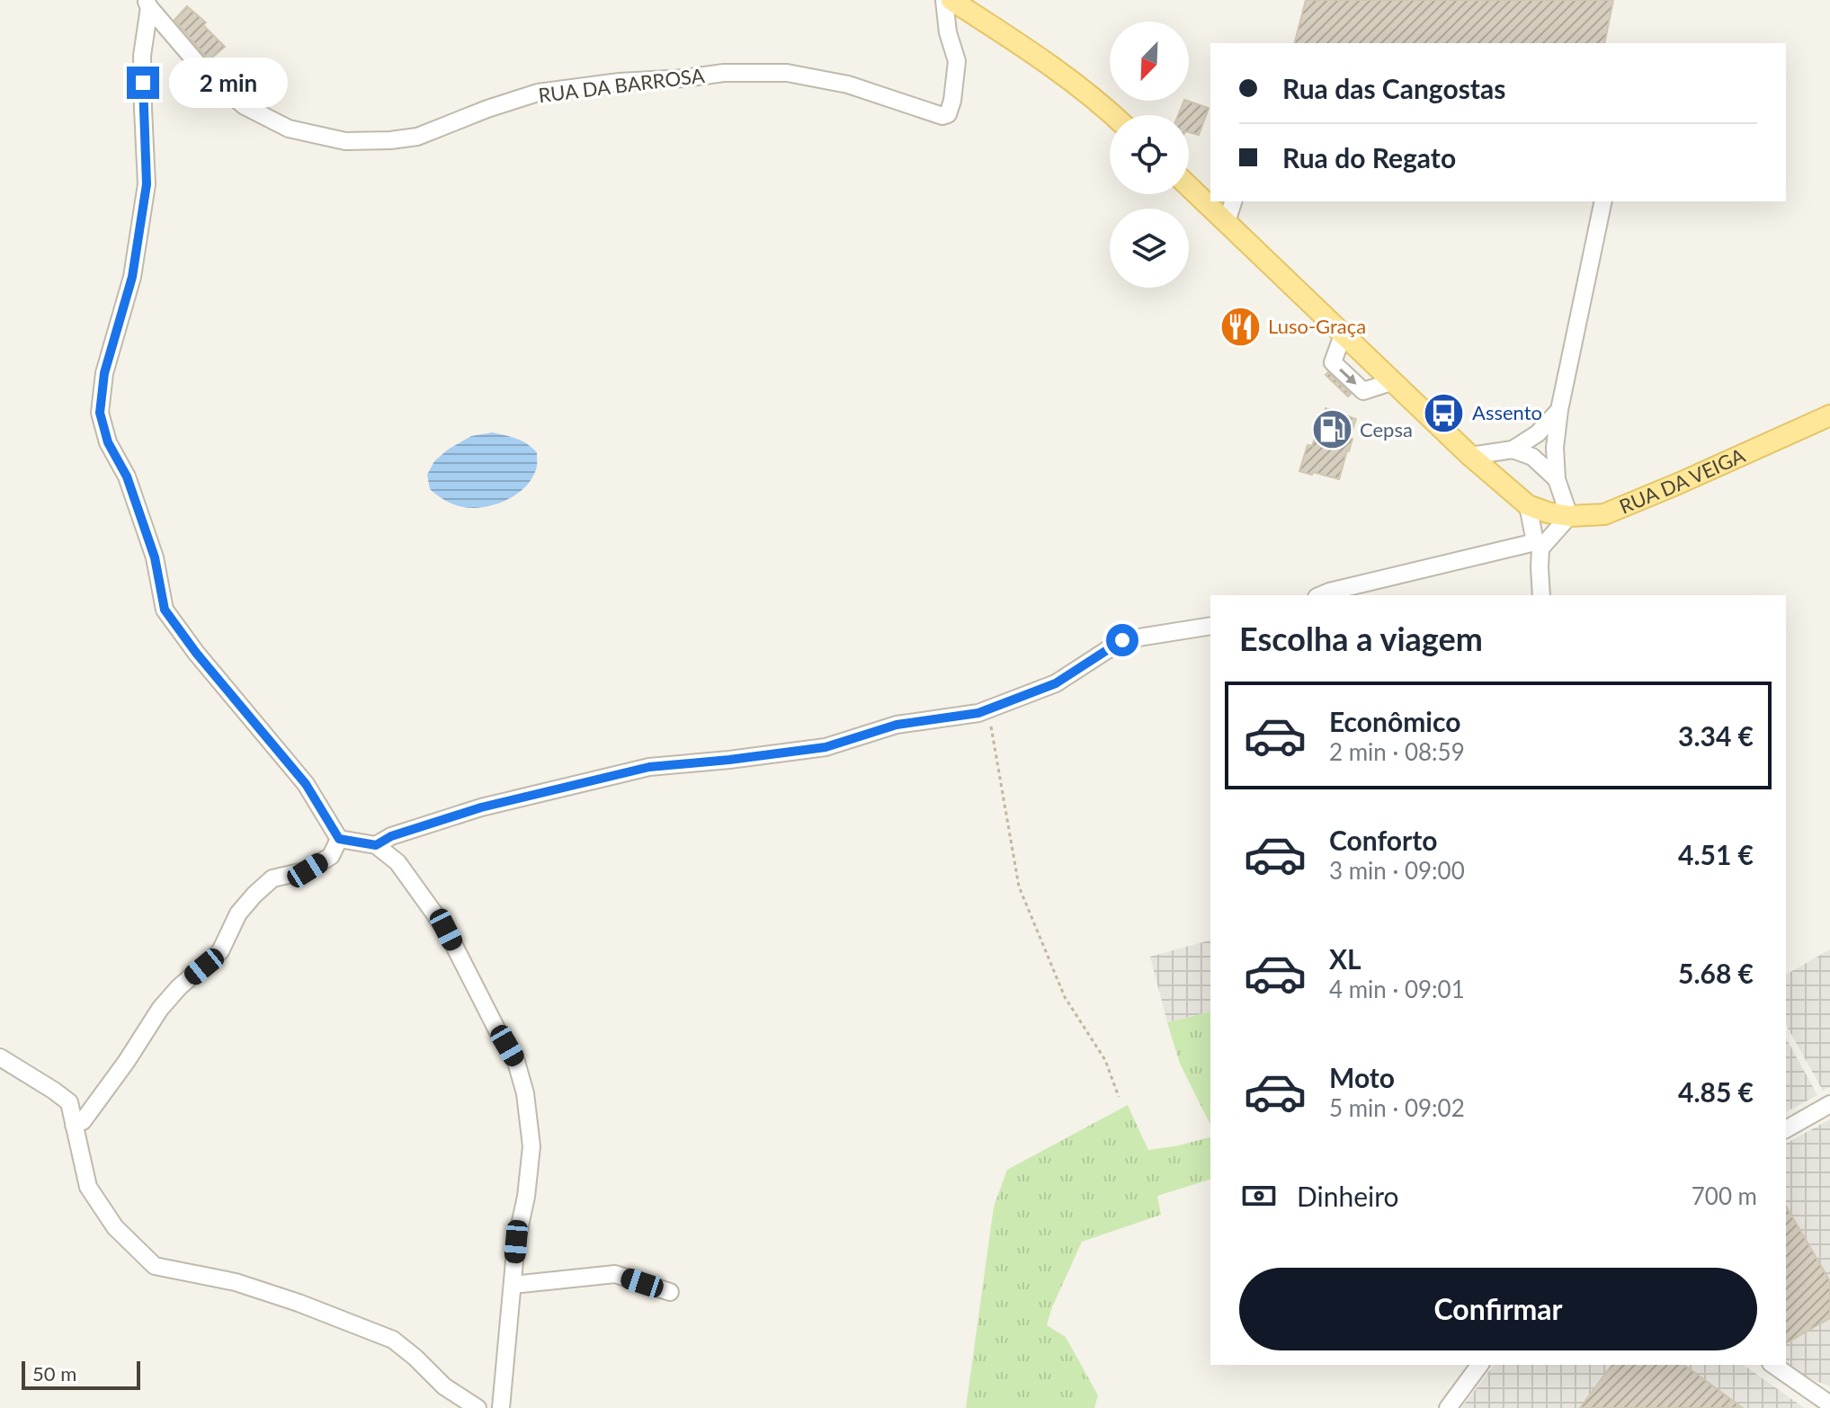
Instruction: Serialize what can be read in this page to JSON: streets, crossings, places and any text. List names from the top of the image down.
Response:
{
  "streets": {
    "main road": ["RUA DA VEIGA"],
    "street": ["RUA DA BARROSA"]
  },
  "places": {
    "restaurant": ["Luso-Graça"],
    "bus stop": ["Assento"],
    "fuel station": ["Cepsa"]
  },
  "scale_bar": "50 m",
  "north": "bottom left",
  "page": {
    "banner": ["Rua das Cangostas", "Rua do Regato"],
    "bubble": "2 min",
    "heading": "Escolha a viagem",
    "list": [
      {
        "name": "Econômico",
        "note": "2 min · 08:59",
        "value": "3.34 €"
      },
      {
        "name": "Conforto",
        "note": "3 min · 09:00",
        "value": "4.51 €"
      },
      {
        "name": "XL",
        "note": "4 min · 09:01",
        "value": "5.68 €"
      },
      {
        "name": "Moto",
        "note": "5 min · 09:02",
        "value": "4.85 €"
      }
    ],
    "pay": ["Dinheiro", "700 m"],
    "buttons": "Confirmar",
    "scale": "50 m"
  }
}
